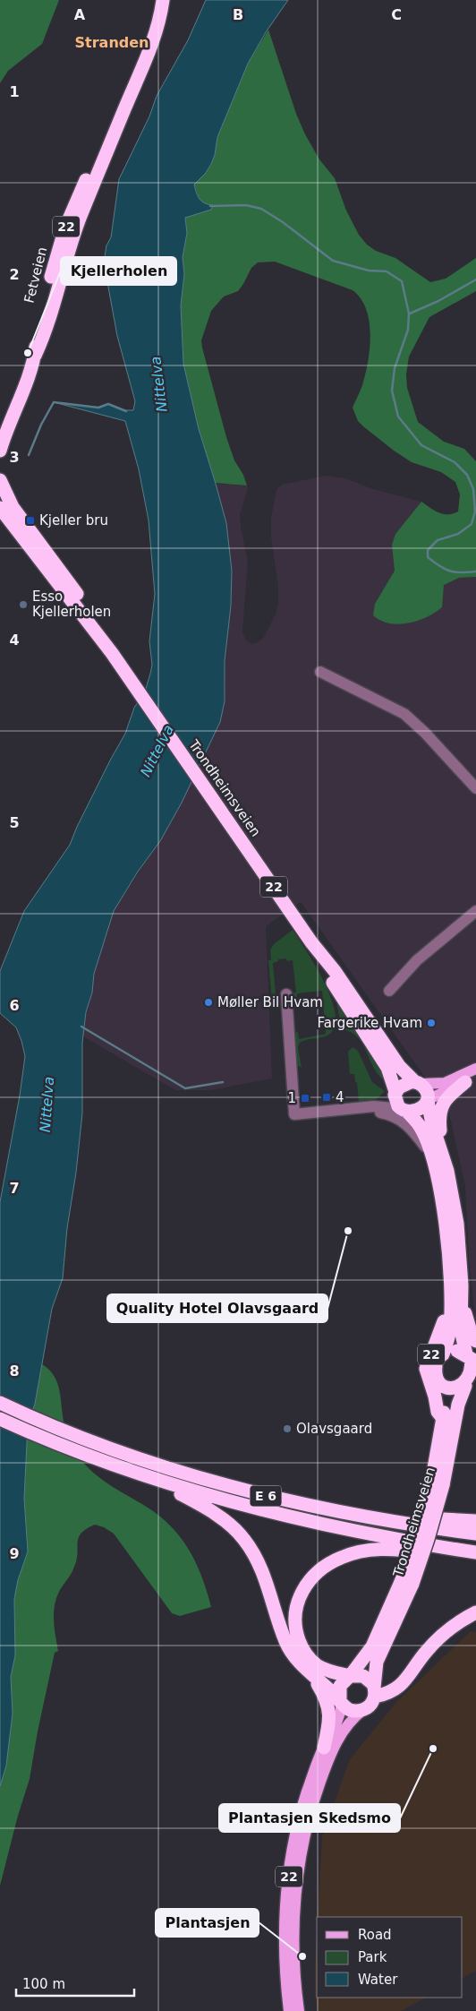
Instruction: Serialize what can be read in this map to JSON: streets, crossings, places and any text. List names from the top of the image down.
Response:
{
  "streets": {
    "highway": [
      "22",
      "Fetveien",
      "Trondheimsveien",
      "E 6"
    ]
  },
  "crossings": [
    ["22", "Trondheimsveien"]
  ],
  "districts": ["Stranden"],
  "water": ["Nittelva"],
  "places": {
    "other": [
      "Kjellerholen",
      "Esso Kjellerholen",
      "Møller Bil Hvam",
      "Fargerike Hvam",
      "Quality Hotel Olavsgaard",
      "Olavsgaard",
      "Plantasjen Skedsmo",
      "Plantasjen"
    ],
    "transit": ["Kjeller bru", "4", "1"]
  },
  "legend": ["Road", "Park", "Water"],
  "scale_bar": "100 m",
  "grid": {
    "columns": ["A", "B", "C"],
    "rows": [
      "1",
      "2",
      "3",
      "4",
      "5",
      "6",
      "7",
      "8",
      "9"
    ]
  }
}
